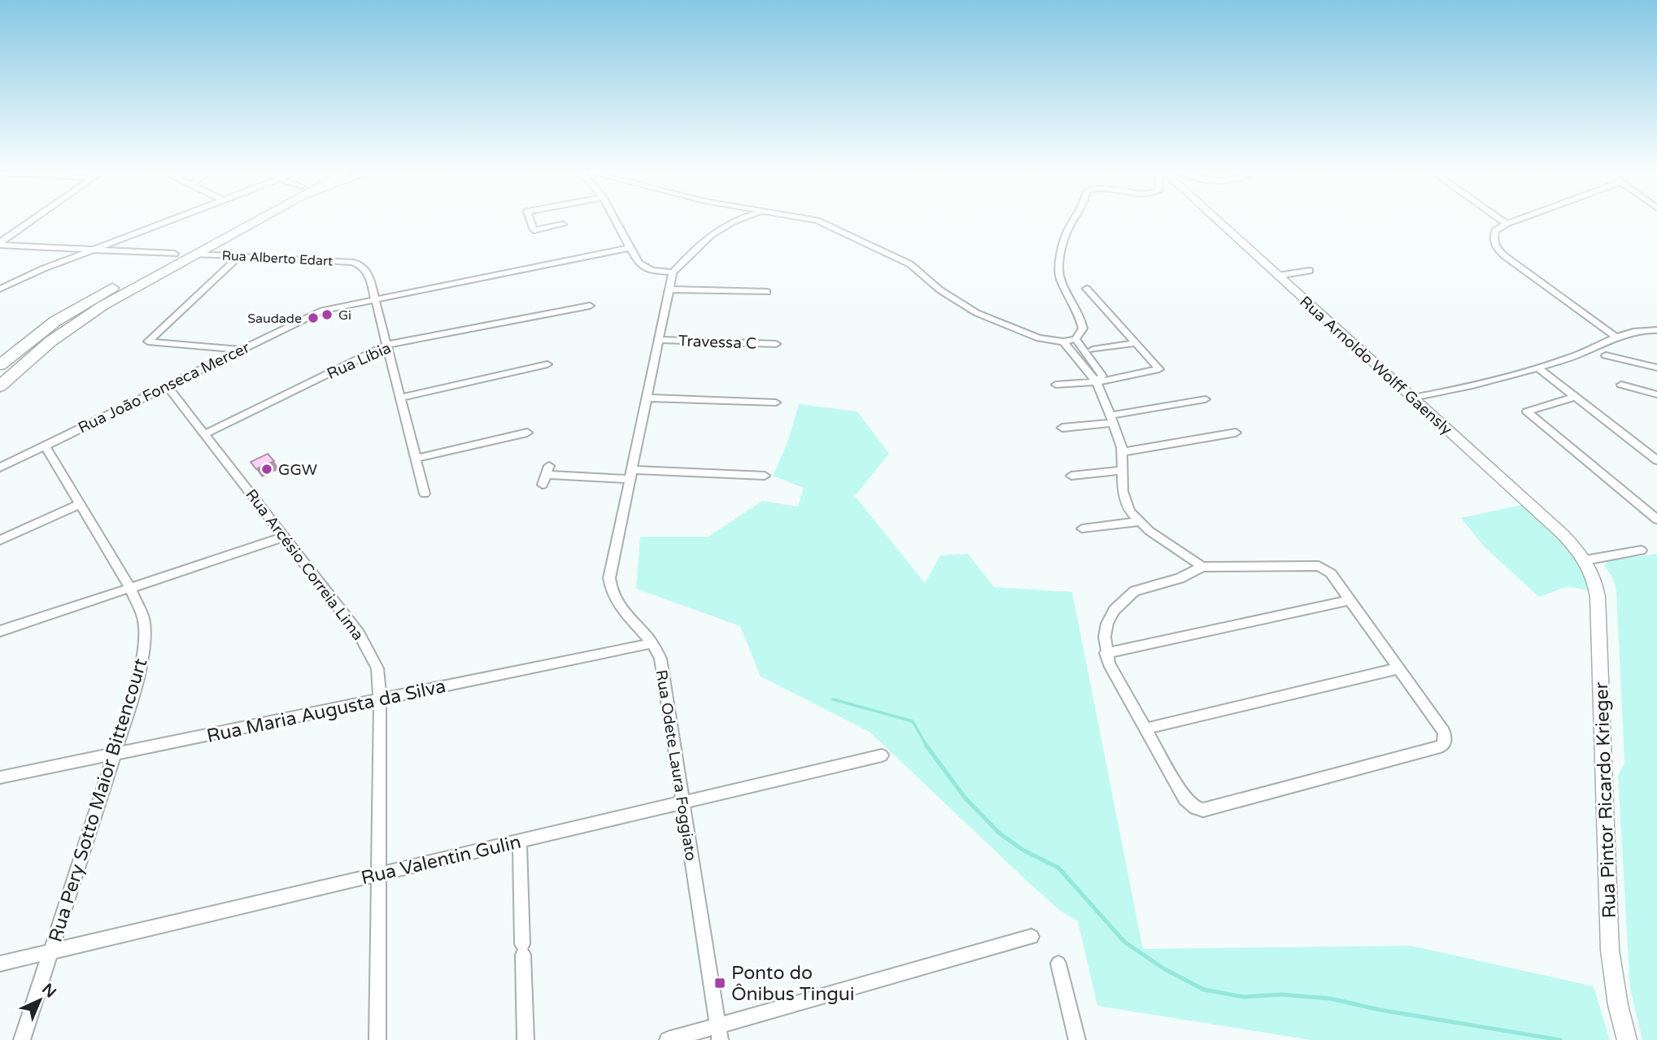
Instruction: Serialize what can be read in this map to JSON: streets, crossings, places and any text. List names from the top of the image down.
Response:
{
  "streets": {
    "street": [
      "Rua Alberto Edart",
      "Travessa C",
      "Rua Líbia",
      "Rua Arnoldo Wolff Gaensly",
      "Rua João Fonseca Mercer",
      "Rua Arcésio Correia Lima",
      "Rua Maria Augusta da Silva",
      "Rua Odete Laura Foggiato",
      "Rua Pery Sotto Maior Bittencourt",
      "Rua Pintor Ricardo Krieger",
      "Rua Valentin Gulin"
    ]
  },
  "crossings": [
    ["Rua Alberto Edart", "Rua João Fonseca Mercer"],
    ["Travessa C", "Rua Odete Laura Foggiato"],
    ["Rua Líbia", "Rua Arcésio Correia Lima"],
    ["Rua Arnoldo Wolff Gaensly", "Rua Pintor Ricardo Krieger"],
    ["Rua João Fonseca Mercer", "Rua Arcésio Correia Lima"],
    ["Rua João Fonseca Mercer", "Rua Pery Sotto Maior Bittencourt"],
    ["Rua Arcésio Correia Lima", "Rua Maria Augusta da Silva"],
    ["Rua Arcésio Correia Lima", "Rua Valentin Gulin"],
    ["Rua Maria Augusta da Silva", "Rua Odete Laura Foggiato"],
    ["Rua Maria Augusta da Silva", "Rua Pery Sotto Maior Bittencourt"],
    ["Rua Odete Laura Foggiato", "Rua Valentin Gulin"],
    ["Rua Pery Sotto Maior Bittencourt", "Rua Valentin Gulin"]
  ],
  "places": {
    "other": ["Gi", "Saudade", "GGW"],
    "transit": ["Ponto do Ônibus Tingui"]
  },
  "north": "top right"
}
